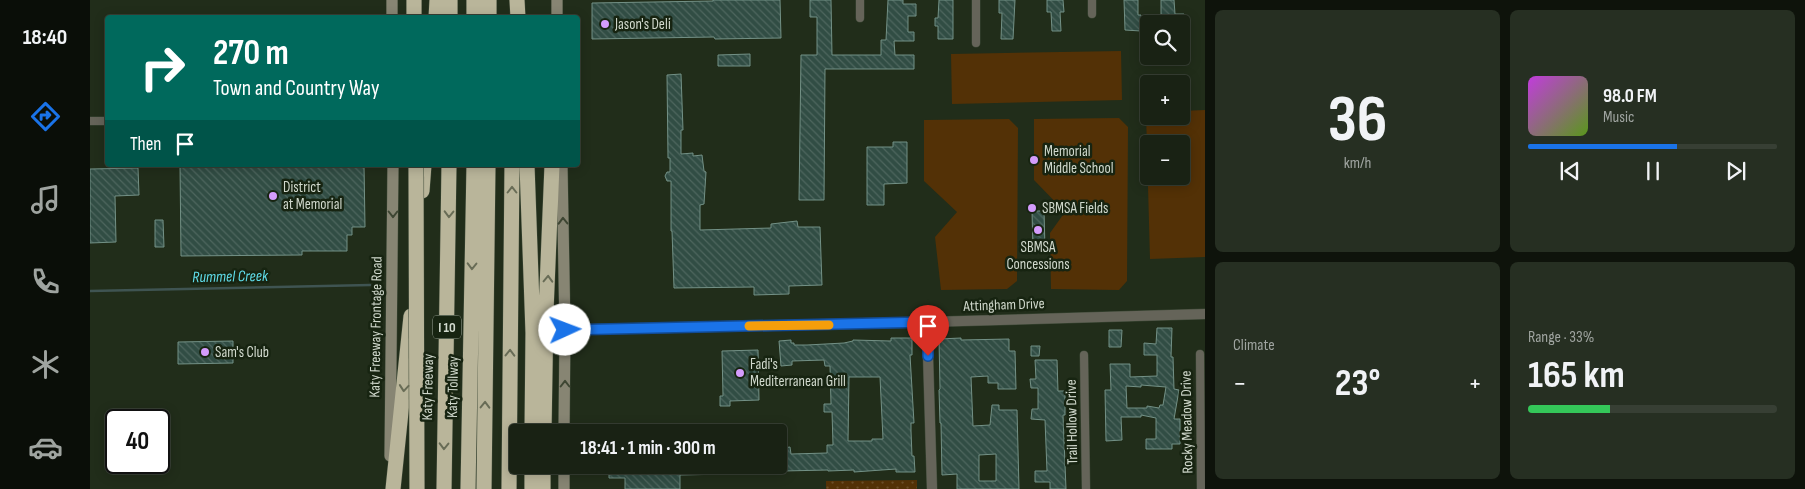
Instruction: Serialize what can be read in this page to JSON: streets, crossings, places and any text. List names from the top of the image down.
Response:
{
  "streets": {
    "highway": ["I 10", "Katy Freeway", "Katy Tollway"],
    "main road": ["Katy Freeway Frontage Road"],
    "street": ["Attingham Drive", "Trail Hollow Drive", "Rocky Meadow Drive"]
  },
  "one_way": ["Katy Freeway Frontage Road"],
  "water": ["Rummel Creek"],
  "places": [
    "Jason's Deli",
    "Memorial Middle School",
    "District at Memorial",
    "SBMSA Fields",
    "SBMSA Concessions",
    "Sam's Club",
    "Fadi's Mediterranean Grill"
  ],
  "page": {
    "tabs": "18:40",
    "tile": [
      ["36", "km/h"],
      "Climate",
      ["Range · 33%", "165 km"]
    ],
    "map_buttons": ["+", "−"],
    "turn": ["270 m", "Town and Country Way"],
    "song": ["98.0 FM", "Music"],
    "then": "Then",
    "heat": ["−", "23°", "+"],
    "limit": "40",
    "trip": "18:41 · 1 min · 300 m"
  }
}
